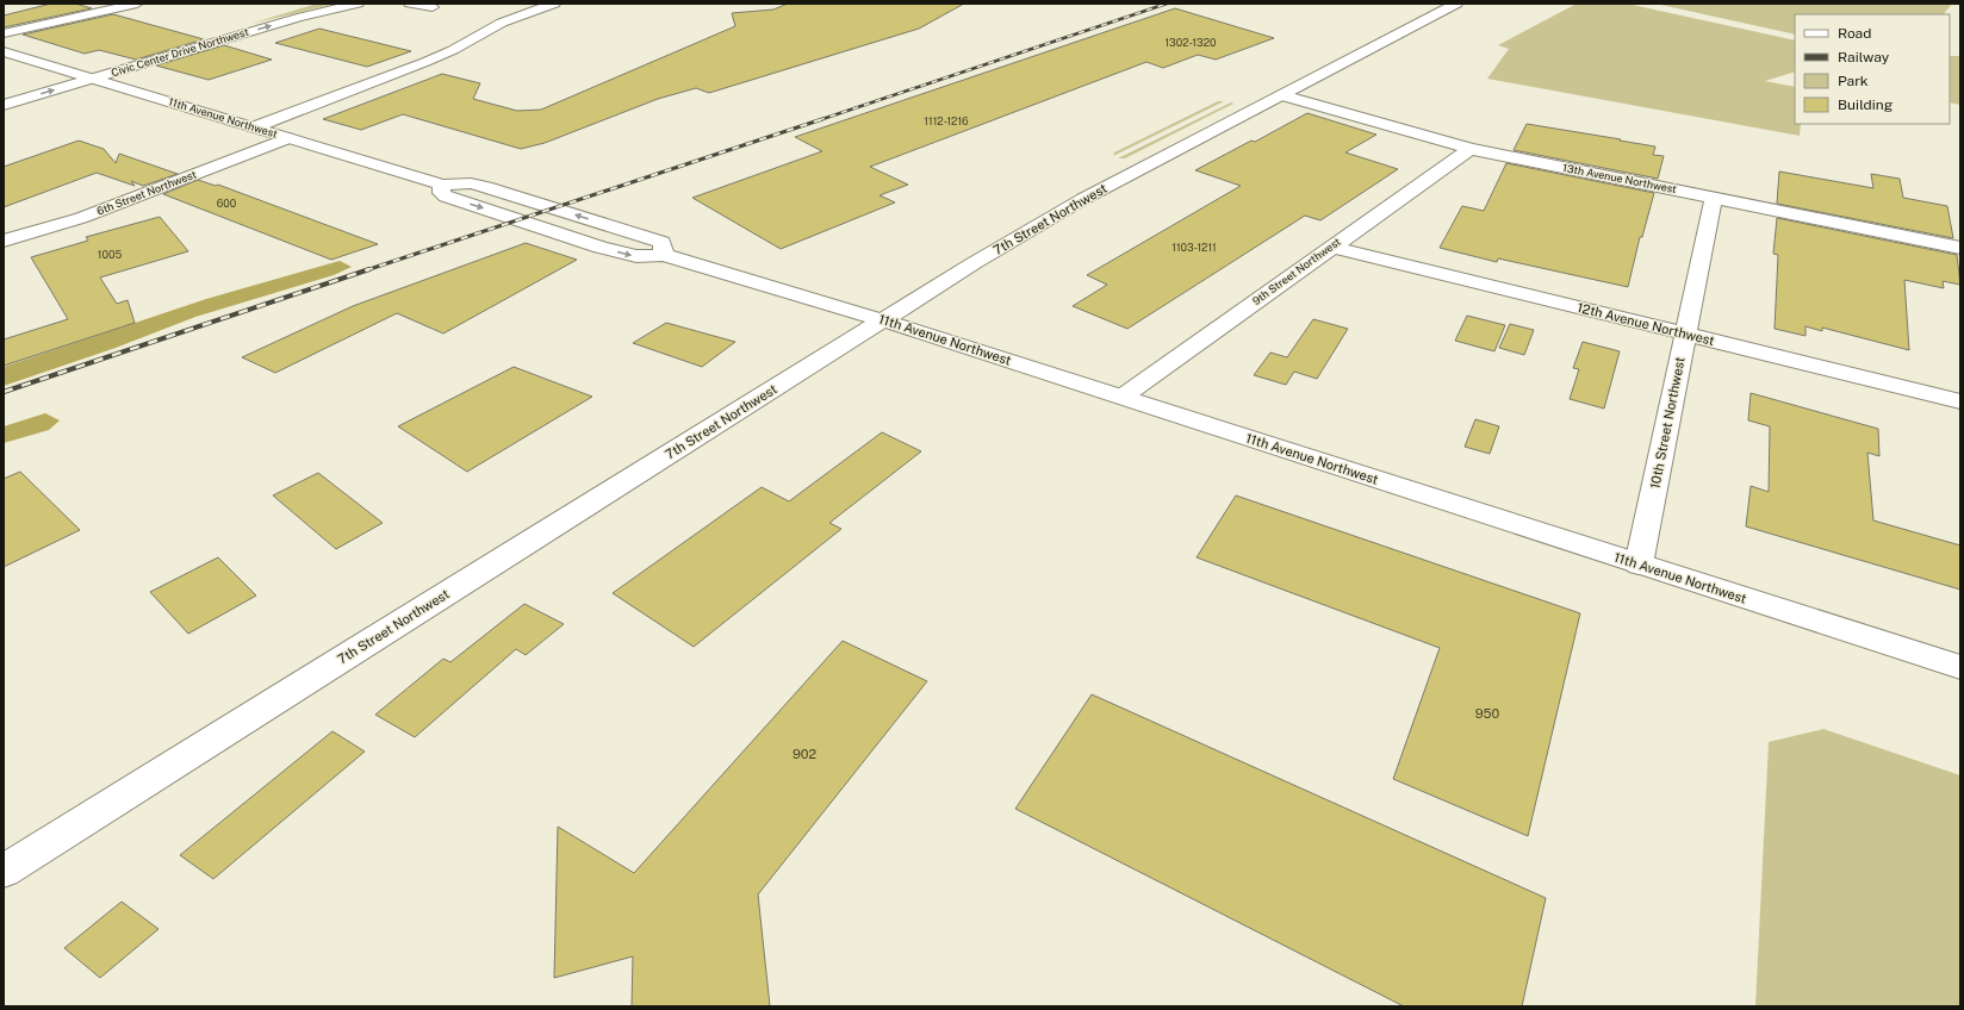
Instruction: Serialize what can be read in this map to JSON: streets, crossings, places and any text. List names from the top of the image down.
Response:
{
  "streets": {
    "main road": [
      "Civic Center Drive Northwest",
      "11th Avenue Northwest",
      "13th Avenue Northwest",
      "6th Street Northwest",
      "7th Street Northwest",
      "9th Street Northwest",
      "12th Avenue Northwest",
      "10th Street Northwest"
    ]
  },
  "crossings": [
    ["Civic Center Drive Northwest", "11th Avenue Northwest"],
    ["11th Avenue Northwest", "6th Street Northwest"],
    ["11th Avenue Northwest", "7th Street Northwest"],
    ["11th Avenue Northwest", "9th Street Northwest"],
    ["11th Avenue Northwest", "10th Street Northwest"],
    ["13th Avenue Northwest", "7th Street Northwest"],
    ["13th Avenue Northwest", "9th Street Northwest"],
    ["13th Avenue Northwest", "10th Street Northwest"],
    ["9th Street Northwest", "12th Avenue Northwest"],
    ["12th Avenue Northwest", "10th Street Northwest"]
  ],
  "house_numbers": [
    "1302-1320",
    "1112-1216",
    "600",
    "1103-1211",
    "1005",
    "950",
    "902"
  ],
  "legend": [
    "Road",
    "Railway",
    "Park",
    "Building"
  ]
}
